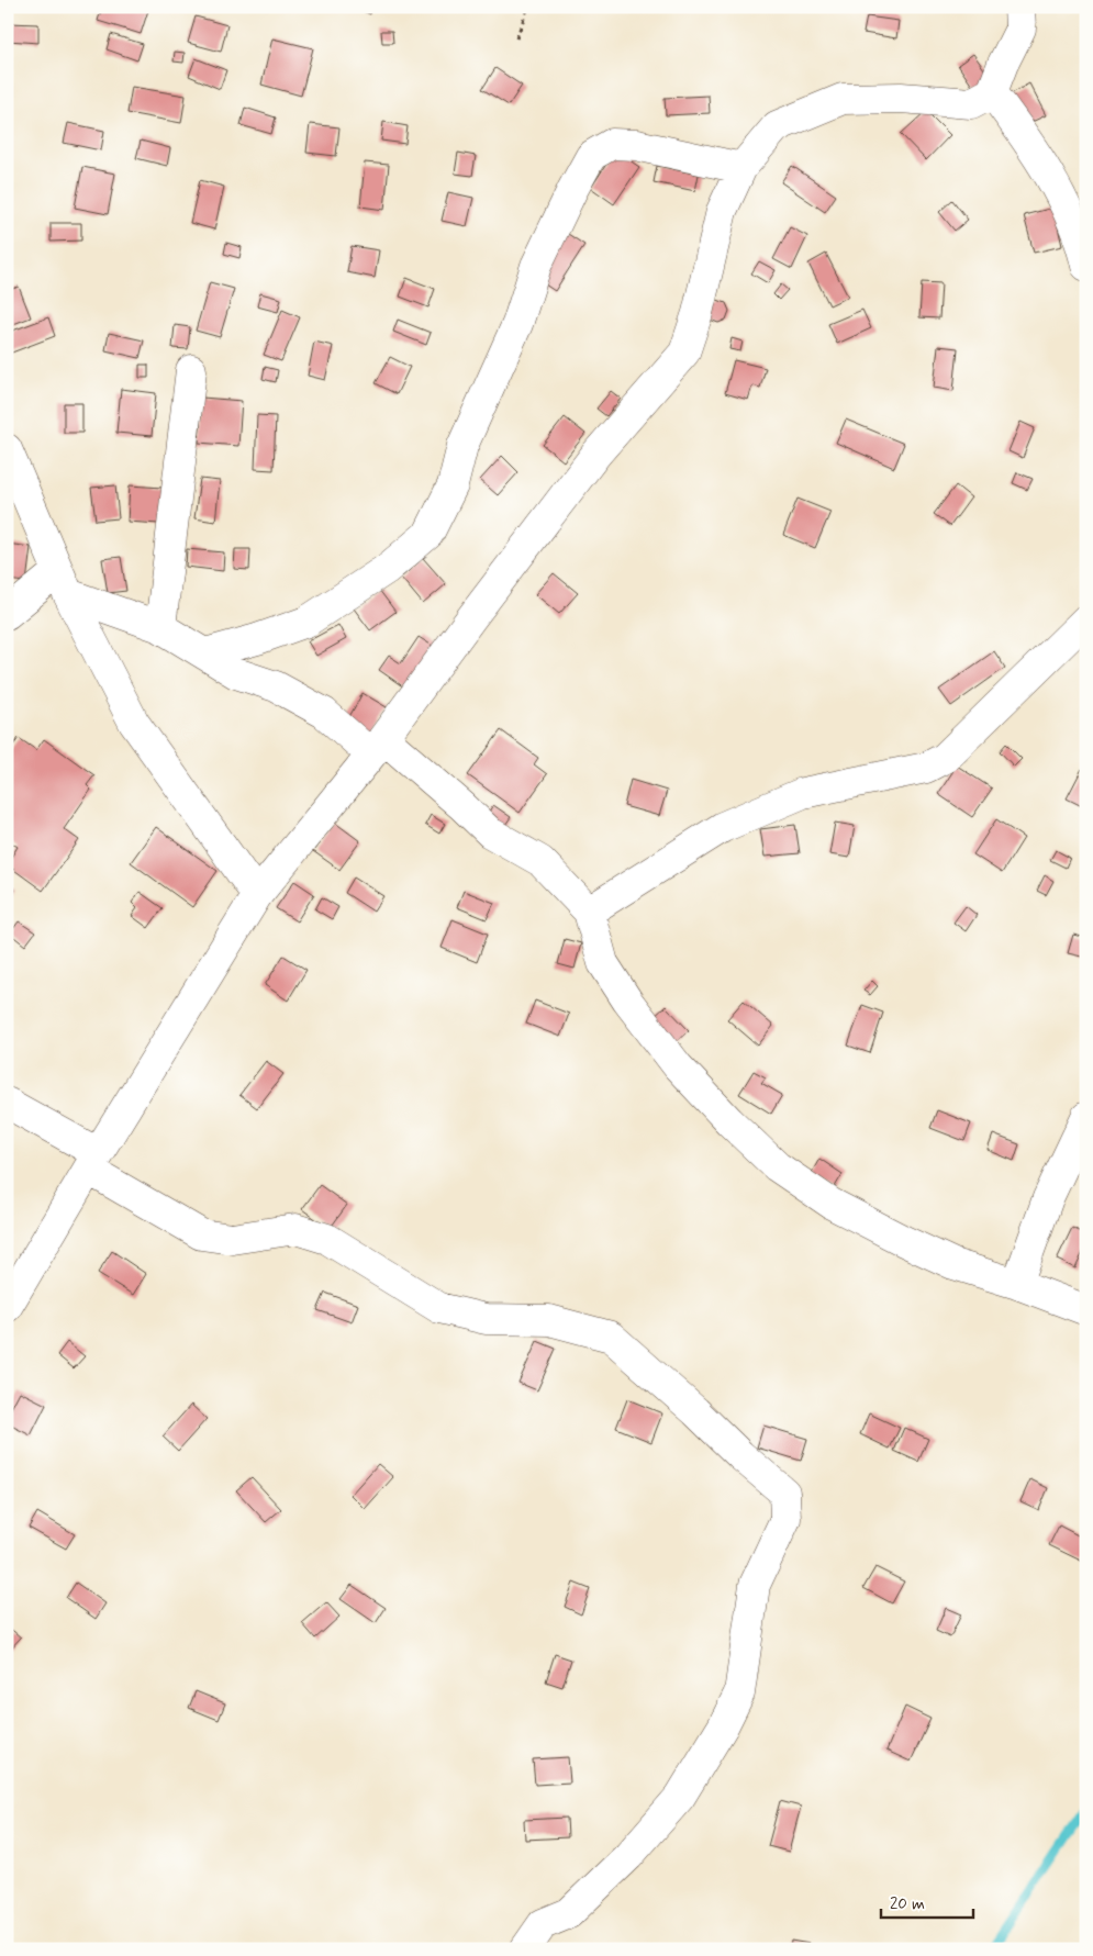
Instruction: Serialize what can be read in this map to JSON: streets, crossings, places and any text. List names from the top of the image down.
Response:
{
  "scale_bar": "20 m"
}
